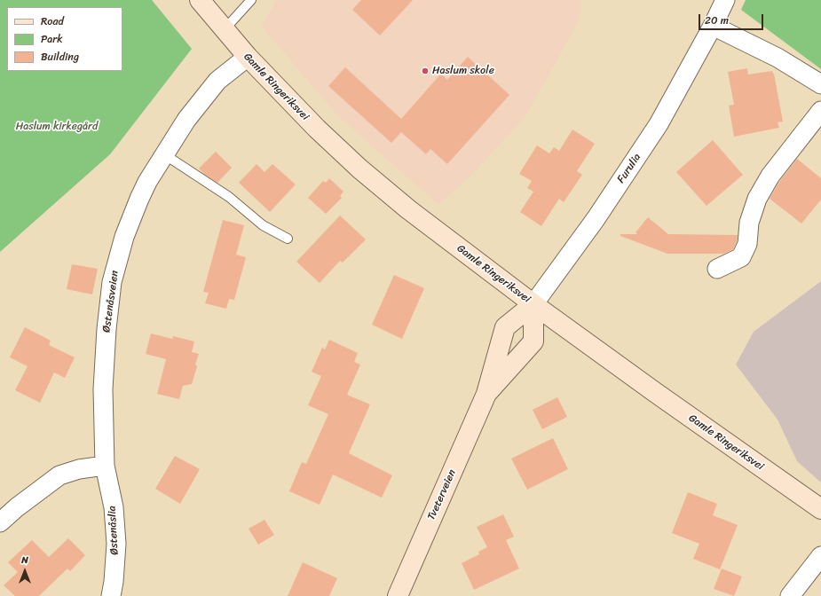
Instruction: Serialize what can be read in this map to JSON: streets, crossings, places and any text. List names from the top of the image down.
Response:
{
  "streets": {
    "main road": ["Gamle Ringeriksvei", "Tveterveien"],
    "street": ["Furulia", "Østenåsveien", "Østenåslia"]
  },
  "crossings": [
    ["Gamle Ringeriksvei", "Furulia"],
    ["Gamle Ringeriksvei", "Østenåsveien"],
    ["Gamle Ringeriksvei", "Tveterveien"],
    ["Furulia", "Tveterveien"],
    ["Østenåsveien", "Østenåslia"]
  ],
  "parks": ["Haslum kirkegård"],
  "places": ["Haslum skole"],
  "legend": ["Road", "Park", "Building"],
  "scale_bar": "20 m",
  "north": "top"
}
